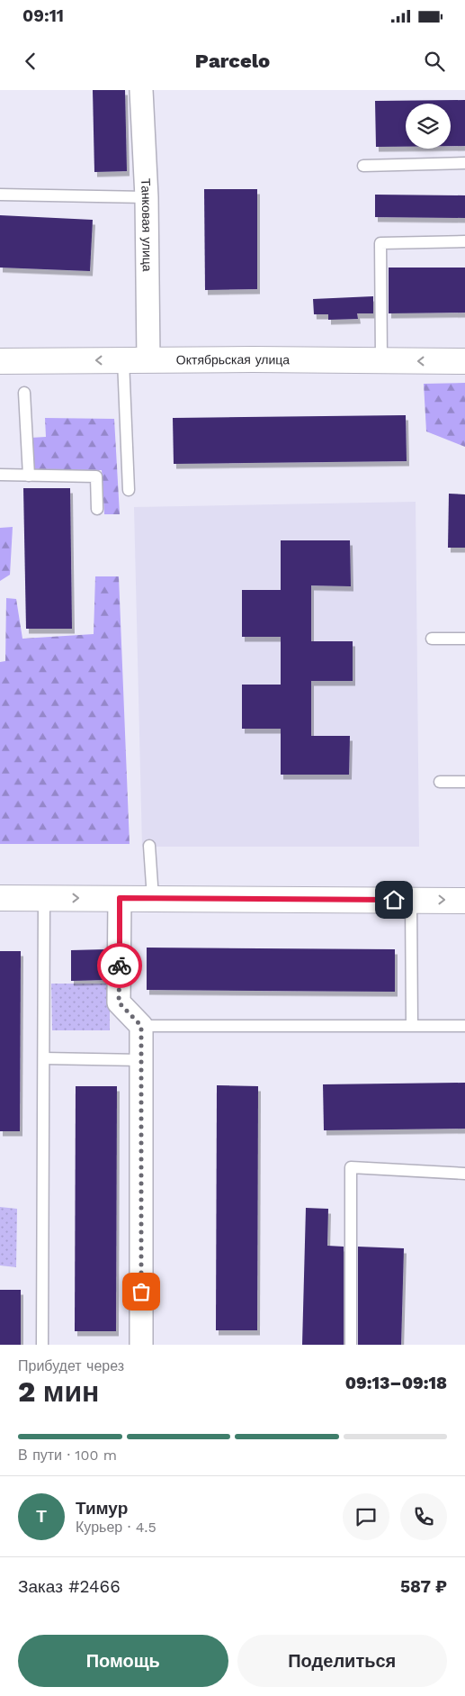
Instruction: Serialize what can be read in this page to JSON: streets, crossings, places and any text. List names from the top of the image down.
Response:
{
  "streets": {
    "main road": ["Октябрьская улица"],
    "street": ["Танковая улица"]
  },
  "crossings": [
    ["Танковая улица", "Октябрьская улица"]
  ],
  "one_way": ["Октябрьская улица"],
  "page": {
    "status": "09:11",
    "header": "Parcelo",
    "heading": ["2 мин", "Прибудет через", "09:13–09:18"],
    "panel": [
      "Тимур",
      "Курьер · 4.5",
      "Заказ #2466",
      "587 ₽"
    ],
    "bar": "В пути · 100 m",
    "round": "Т",
    "buttons": ["Помощь", "Поделиться"]
  }
}
